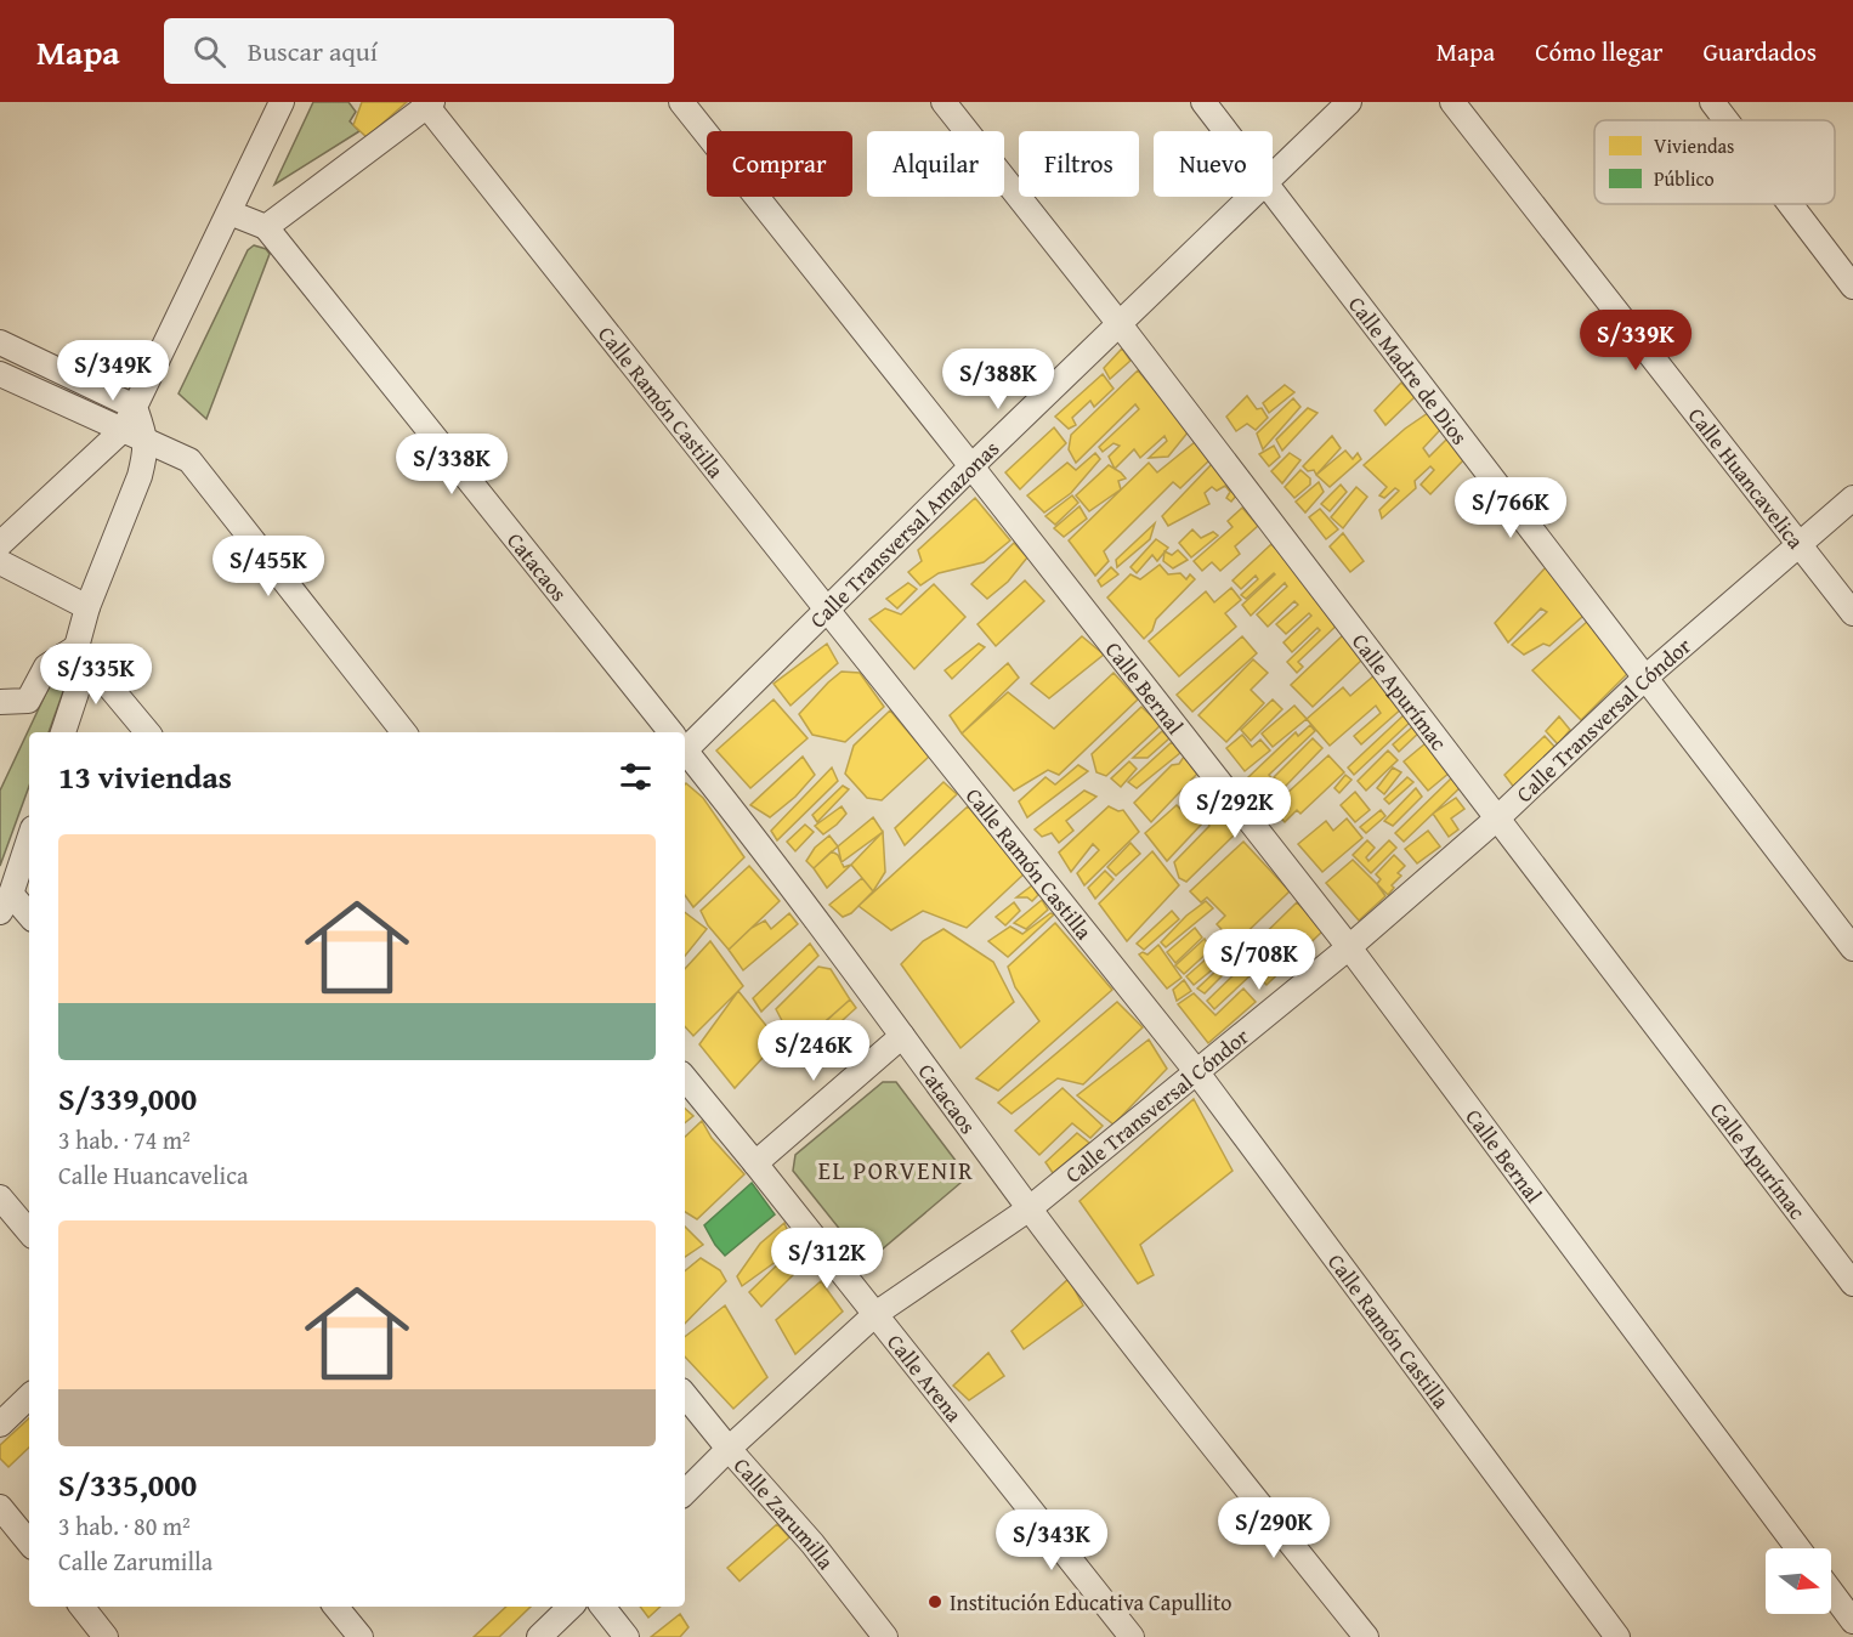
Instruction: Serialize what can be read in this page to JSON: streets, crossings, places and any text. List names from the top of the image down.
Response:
{
  "streets": {
    "street": [
      "Calle Madre de Dios",
      "Calle Ramón Castilla",
      "Calle Huancavelica",
      "Calle Transversal Amazonas",
      "Catacaos",
      "Calle Bernal",
      "Calle Apurímac",
      "Calle Transversal Cóndor",
      "Calle Arena",
      "Calle Zarumilla"
    ]
  },
  "crossings": [
    ["Calle Madre de Dios", "Calle Transversal Cóndor"],
    ["Calle Ramón Castilla", "Calle Transversal Amazonas"],
    ["Calle Ramón Castilla", "Calle Transversal Cóndor"],
    ["Calle Huancavelica", "Calle Transversal Cóndor"],
    ["Calle Transversal Amazonas", "Calle Bernal"],
    ["Calle Transversal Amazonas", "Calle Apurímac"],
    ["Catacaos", "Calle Transversal Cóndor"],
    ["Calle Bernal", "Calle Transversal Cóndor"],
    ["Calle Apurímac", "Calle Transversal Cóndor"],
    ["Calle Transversal Cóndor", "Calle Arena"],
    ["Calle Transversal Cóndor", "Calle Zarumilla"]
  ],
  "districts": ["EL PORVENIR"],
  "places": ["Institución Educativa Capullito"],
  "legend": ["Viviendas", "Público"],
  "north": "right",
  "page": {
    "header": "Mapa",
    "search": "Buscar aquí",
    "nav": ["Mapa", "Cómo llegar", "Guardados"],
    "chip": [
      "Comprar",
      "Alquilar",
      "Filtros",
      "Nuevo"
    ],
    "price": [
      "S/339K",
      "S/349K",
      "S/388K",
      "S/338K",
      "S/766K",
      "S/455K",
      "S/335K",
      "S/292K",
      "S/708K",
      "S/246K",
      "S/312K",
      "S/290K",
      "S/343K"
    ],
    "heading": "13 viviendas",
    "list": [
      {
        "name": "S/339,000",
        "note": "3 hab. · 74 m² · Calle Huancavelica"
      },
      {
        "name": "S/335,000",
        "note": "3 hab. · 80 m² · Calle Zarumilla"
      }
    ]
  }
}
